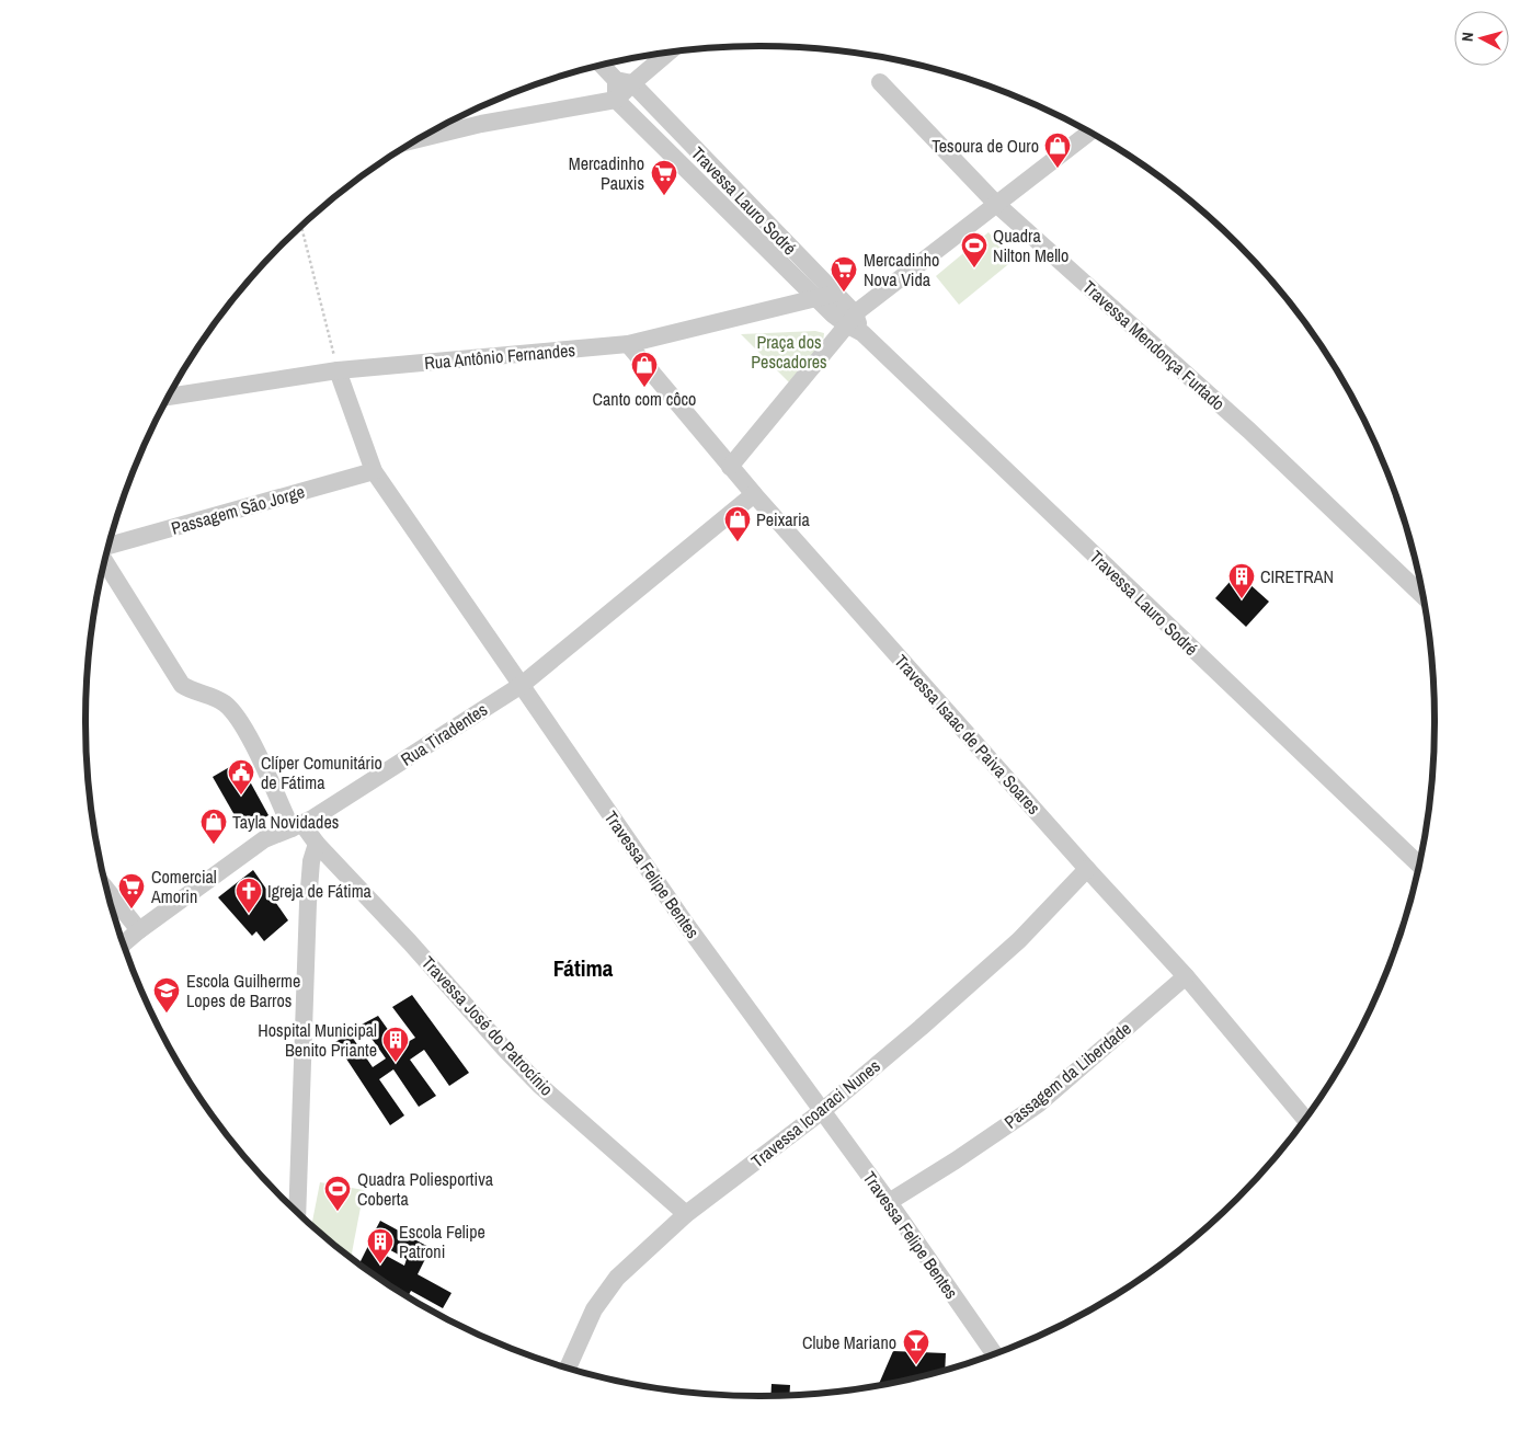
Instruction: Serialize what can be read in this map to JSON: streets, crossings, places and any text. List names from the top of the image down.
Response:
{
  "streets": {
    "street": [
      "Travessa Lauro Sodré",
      "Travessa Mendonça Furtado",
      "Rua Antônio Fernandes",
      "Passagem São Jorge",
      "Rua Tiradentes",
      "Travessa Isaac de Paiva Soares",
      "Travessa Felipe Bentes",
      "Travessa José do Patrocínio",
      "Passagem da Liberdade",
      "Travessa Icoaraci Nunes"
    ]
  },
  "crossings": [
    ["Travessa Lauro Sodré", "Rua Antônio Fernandes"],
    ["Rua Antônio Fernandes", "Travessa Isaac de Paiva Soares"],
    ["Rua Antônio Fernandes", "Travessa Felipe Bentes"],
    ["Passagem São Jorge", "Travessa Felipe Bentes"],
    ["Rua Tiradentes", "Travessa Isaac de Paiva Soares"],
    ["Rua Tiradentes", "Travessa Felipe Bentes"],
    ["Rua Tiradentes", "Travessa José do Patrocínio"],
    ["Travessa Isaac de Paiva Soares", "Passagem da Liberdade"],
    ["Travessa Isaac de Paiva Soares", "Travessa Icoaraci Nunes"],
    ["Travessa Felipe Bentes", "Passagem da Liberdade"],
    ["Travessa Felipe Bentes", "Travessa Icoaraci Nunes"],
    ["Travessa José do Patrocínio", "Travessa Icoaraci Nunes"]
  ],
  "districts": ["Fátima"],
  "parks": ["Praça dos Pescadores"],
  "places": {
    "shop": [
      "Tesoura de Ouro",
      "Canto com côco",
      "Peixaria",
      "Tayla Novidades"
    ],
    "supermarket": ["Mercadinho Pauxis", "Mercadinho Nova Vida", "Comercial Amorin"],
    "sports": ["Quadra Nilton Mello", "Quadra Poliesportiva Coberta"],
    "building": ["CIRETRAN", "Hospital Municipal Benito Priante", "Escola Felipe Patroni"],
    "public building": ["Clíper Comunitário de Fátima"],
    "church": ["Igreja de Fátima"],
    "school or university": ["Escola Guilherme Lopes de Barros"],
    "bar": ["Clube Mariano"]
  },
  "north": "left"
}
